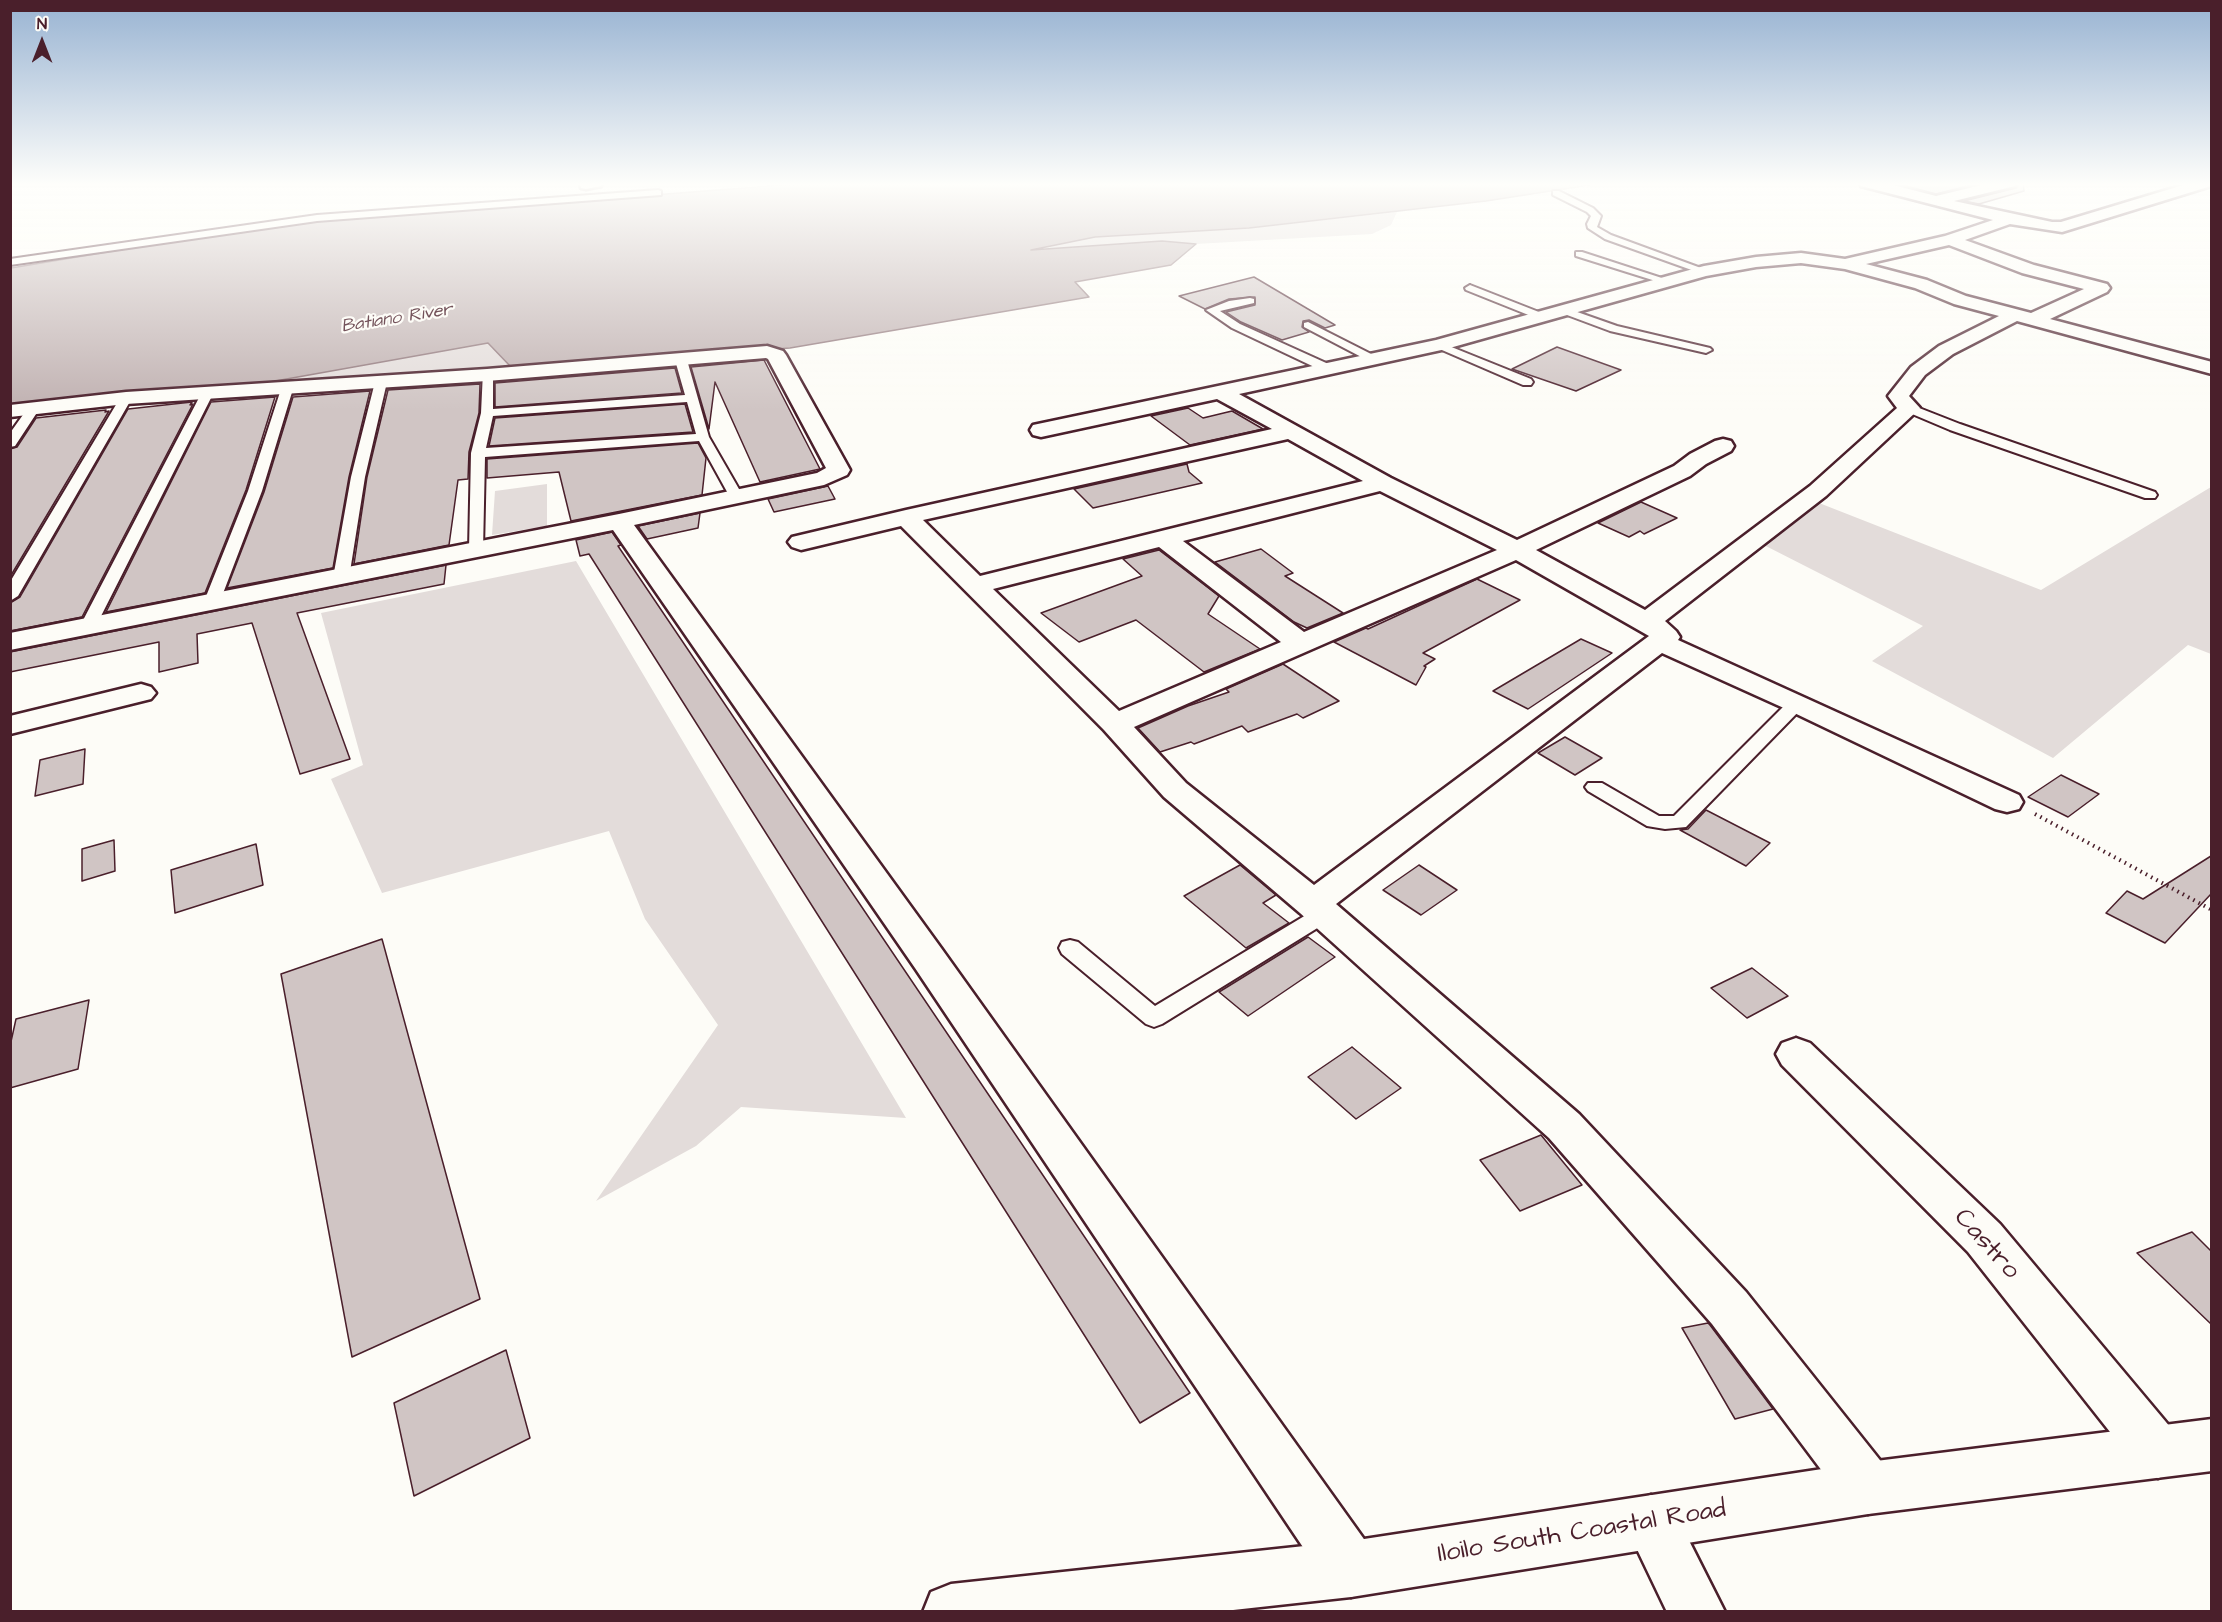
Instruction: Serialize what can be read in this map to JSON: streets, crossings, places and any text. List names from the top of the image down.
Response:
{
  "streets": {
    "street": ["Castro", "Iloilo South Coastal Road"]
  },
  "crossings": [
    ["Castro", "Iloilo South Coastal Road"]
  ],
  "water": ["Batiano River"],
  "north": "top"
}
